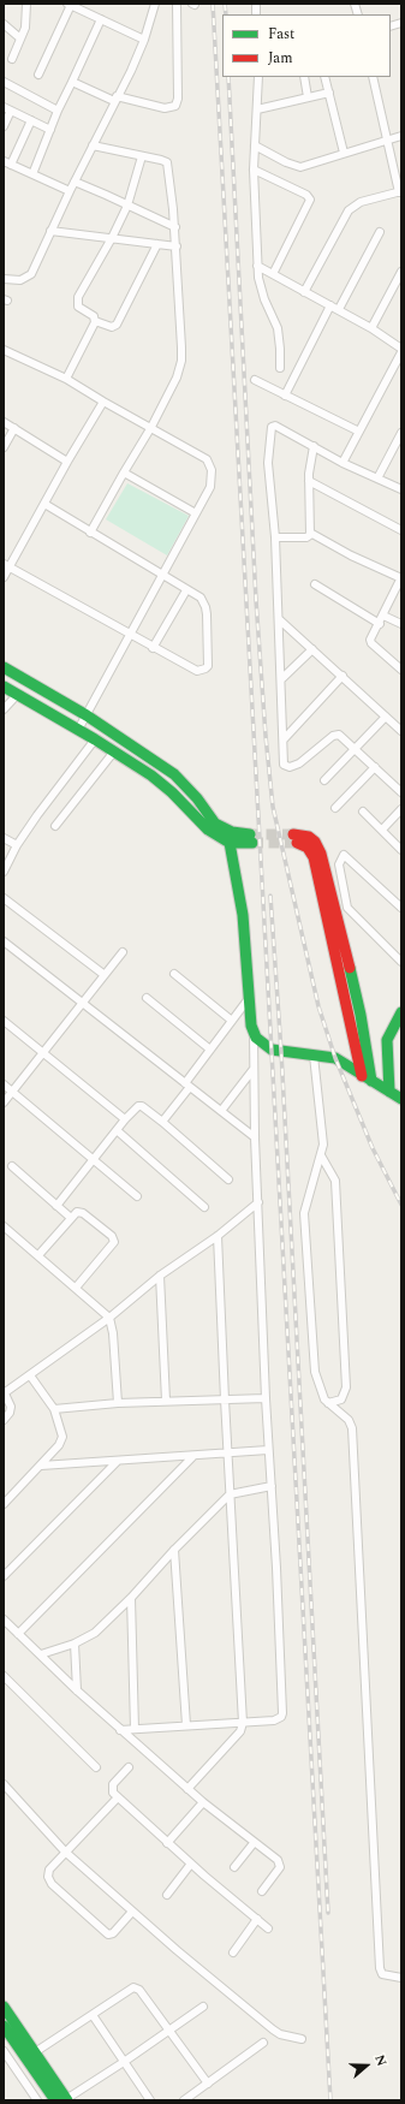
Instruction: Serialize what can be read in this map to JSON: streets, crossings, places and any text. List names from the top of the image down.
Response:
{
  "legend": ["Fast", "Jam"],
  "north": "right"
}
